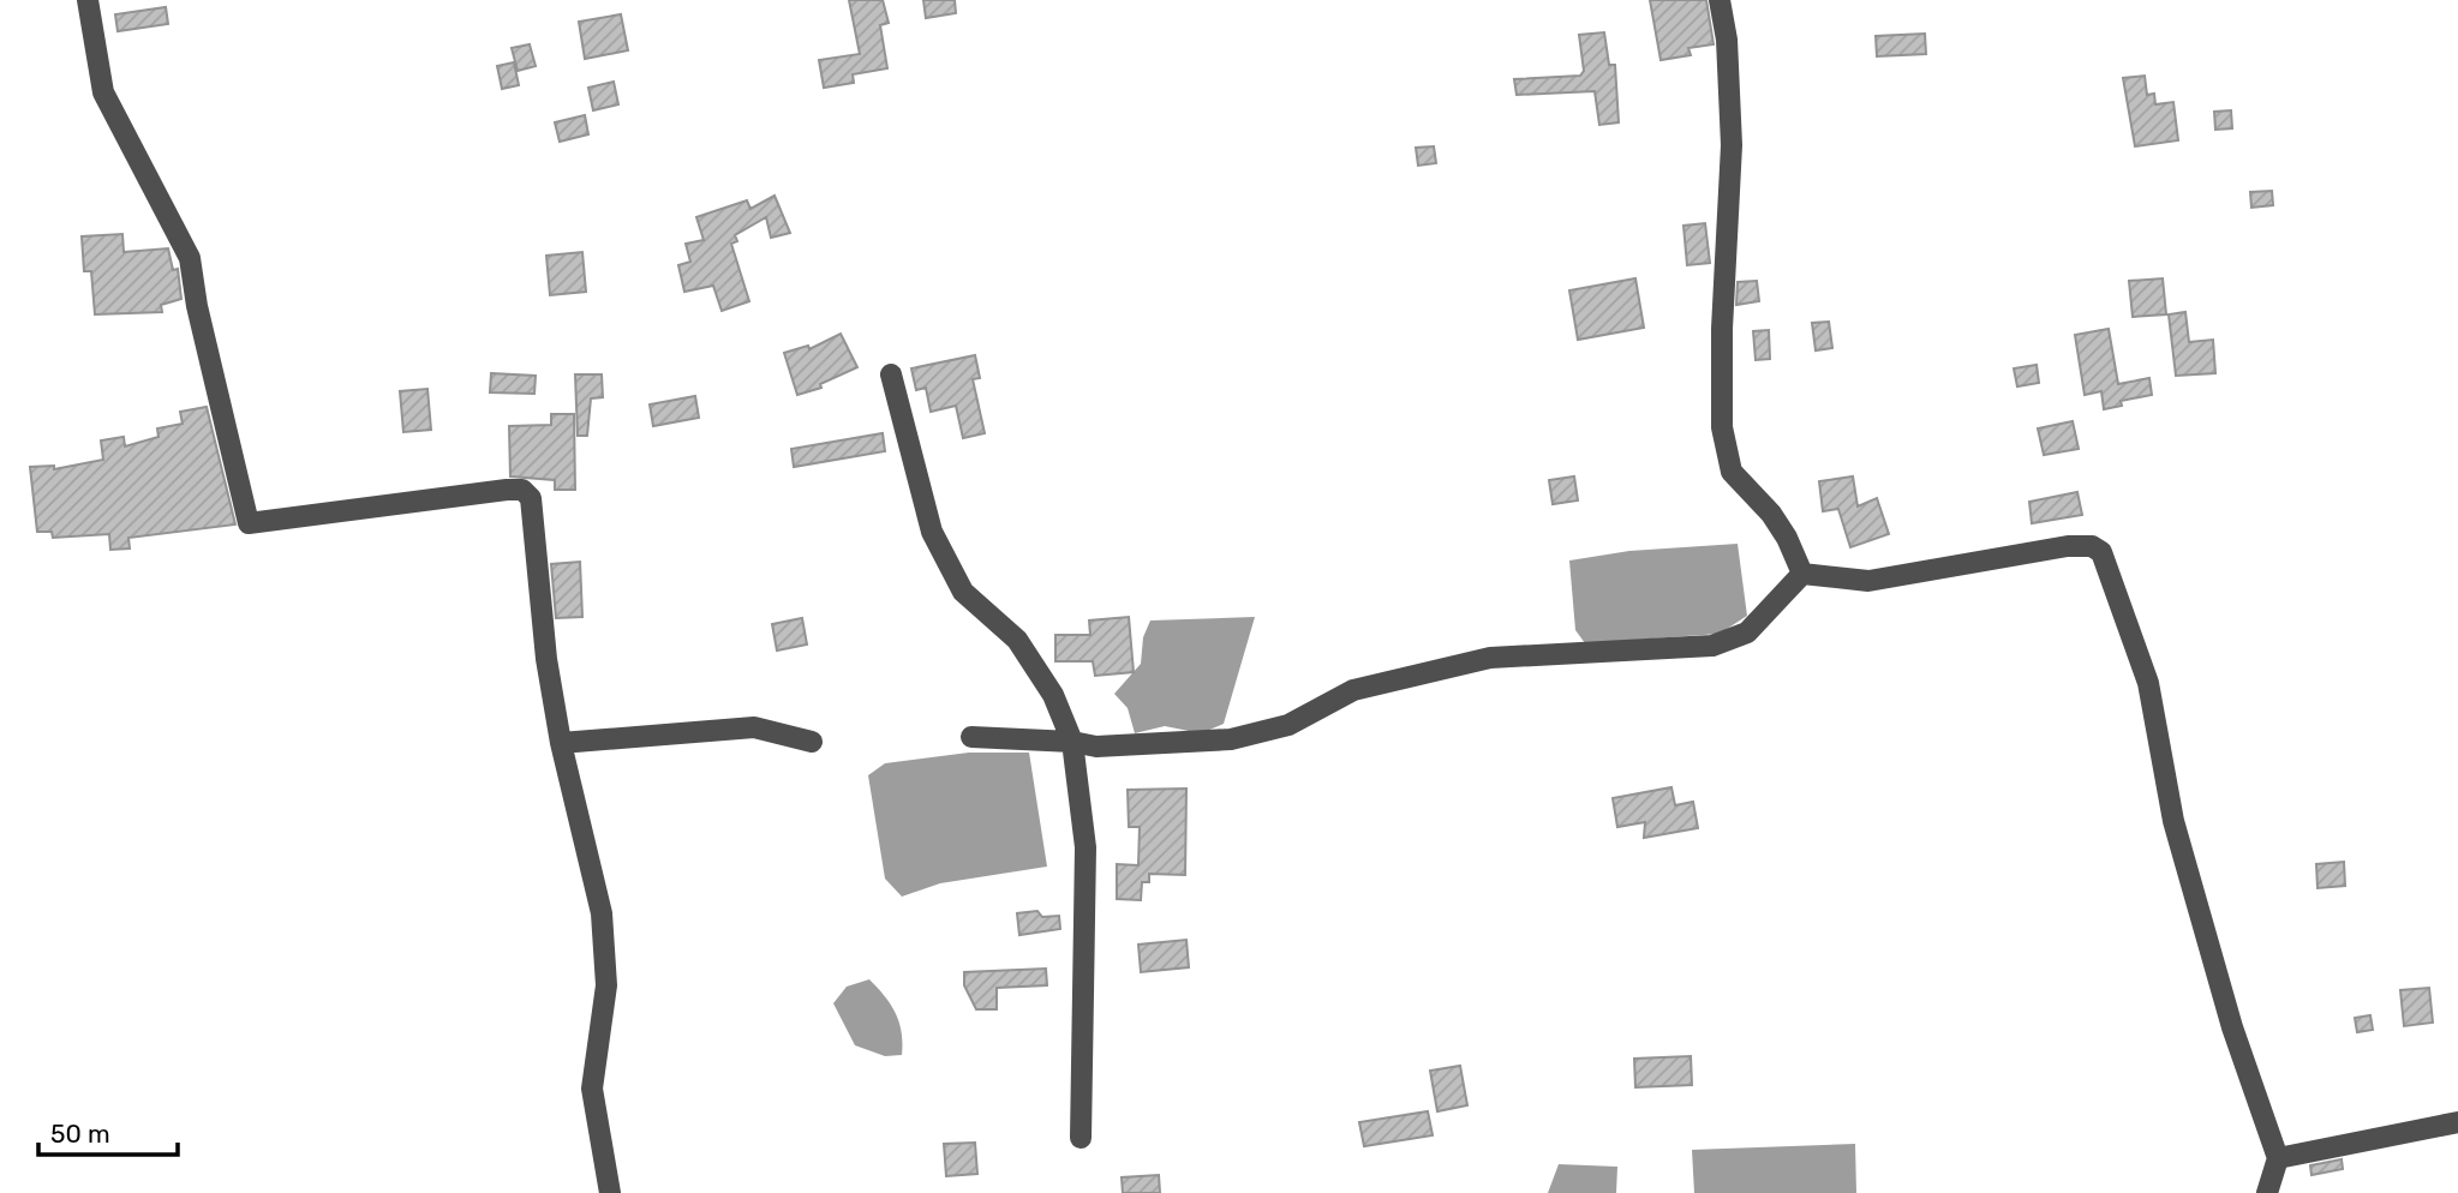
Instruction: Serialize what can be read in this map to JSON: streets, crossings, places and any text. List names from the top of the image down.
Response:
{
  "scale_bar": "50 m"
}
